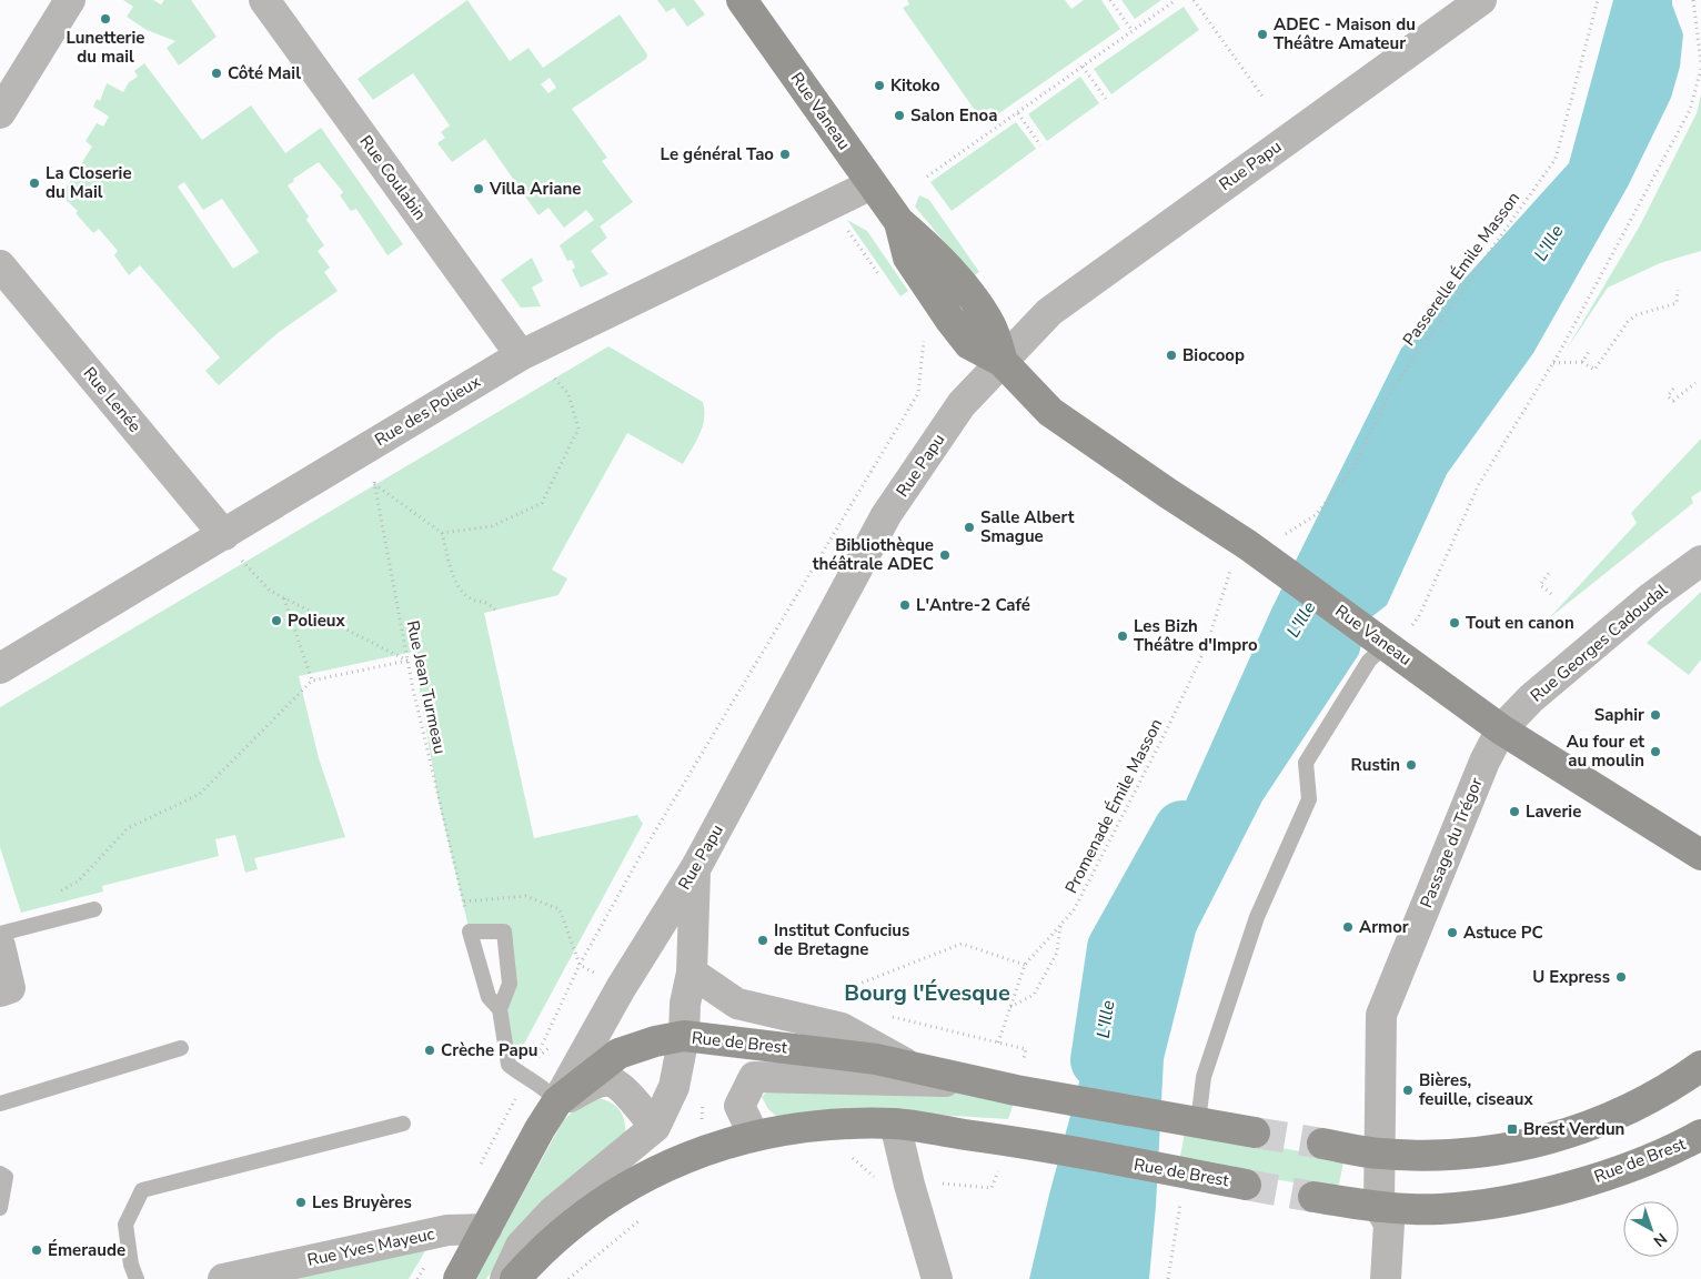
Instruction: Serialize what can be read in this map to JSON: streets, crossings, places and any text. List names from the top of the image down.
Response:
{
  "streets": {
    "main road": ["Rue Vaneau", "Rue de Brest"],
    "street": [
      "Rue Papu",
      "Rue Coulabin",
      "Rue Lenée",
      "Rue des Polieux",
      "Rue Georges Cadoudal",
      "Passage du Trégor",
      "Rue Yves Mayeuc"
    ],
    "path": ["Passerelle Émile Masson", "Rue Jean Turmeau", "Promenade Émile Masson"]
  },
  "crossings": [
    ["Rue Vaneau", "Rue Papu"],
    ["Rue Vaneau", "Rue des Polieux"],
    ["Rue Vaneau", "Rue Georges Cadoudal"],
    ["Rue Vaneau", "Promenade Émile Masson"],
    ["Rue Vaneau", "Passage du Trégor"],
    ["Rue Papu", "Rue de Brest"],
    ["Rue Coulabin", "Rue des Polieux"],
    ["Rue Lenée", "Rue des Polieux"],
    ["Rue des Polieux", "Rue Jean Turmeau"],
    ["Rue Georges Cadoudal", "Passage du Trégor"],
    ["Passage du Trégor", "Rue de Brest"],
    ["Rue de Brest", "Rue Yves Mayeuc"]
  ],
  "districts": ["Bourg l'Évesque"],
  "water": ["L'Ille"],
  "places": {
    "other": [
      "Lunetterie du mail",
      "ADEC - Maison du Théâtre Amateur",
      "Côté Mail",
      "Kitoko",
      "Salon Enoa",
      "Le général Tao",
      "La Closerie du Mail",
      "Villa Ariane",
      "Biocoop",
      "Salle Albert Smague",
      "Bibliothèque théâtrale ADEC",
      "L'Antre-2 Café",
      "Polieux",
      "Tout en canon",
      "Les Bizh Théâtre d'Impro",
      "Saphir",
      "Au four et au moulin",
      "Rustin",
      "Laverie",
      "Armor",
      "Astuce PC",
      "Institut Confucius de Bretagne",
      "U Express",
      "Crèche Papu",
      "Bières, feuille, ciseaux",
      "Les Bruyères",
      "Émeraude"
    ],
    "transit": ["Brest Verdun"]
  },
  "north": "bottom right"
}
